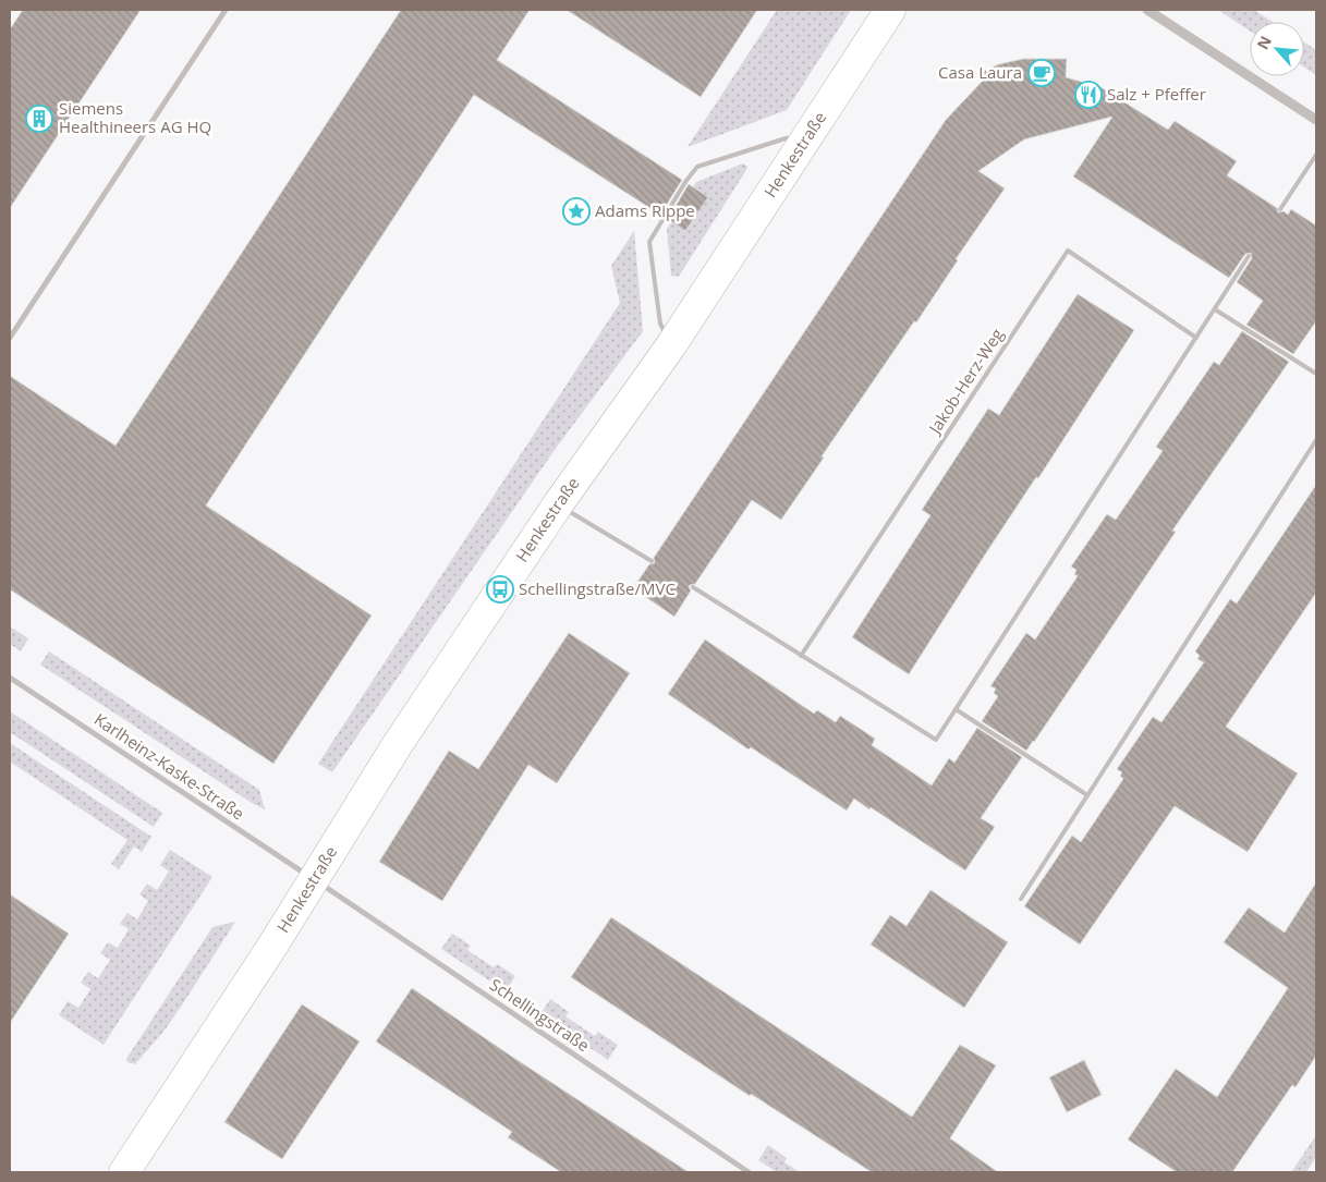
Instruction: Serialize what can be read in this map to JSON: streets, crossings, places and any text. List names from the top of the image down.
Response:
{
  "streets": {
    "main road": ["Henkestraße"],
    "street": ["Karlheinz-Kaske-Straße", "Schellingstraße"],
    "lane": ["Jakob-Herz-Weg"]
  },
  "crossings": [
    ["Henkestraße", "Karlheinz-Kaske-Straße"],
    ["Henkestraße", "Schellingstraße"],
    ["Karlheinz-Kaske-Straße", "Schellingstraße"]
  ],
  "places": {
    "cafe": ["Casa Laura"],
    "restaurant": ["Salz + Pfeffer"],
    "building": ["Siemens Healthineers AG HQ"],
    "place": ["Adams Rippe"],
    "bus stop": ["Schellingstraße/MVC"]
  },
  "north": "top left"
}
